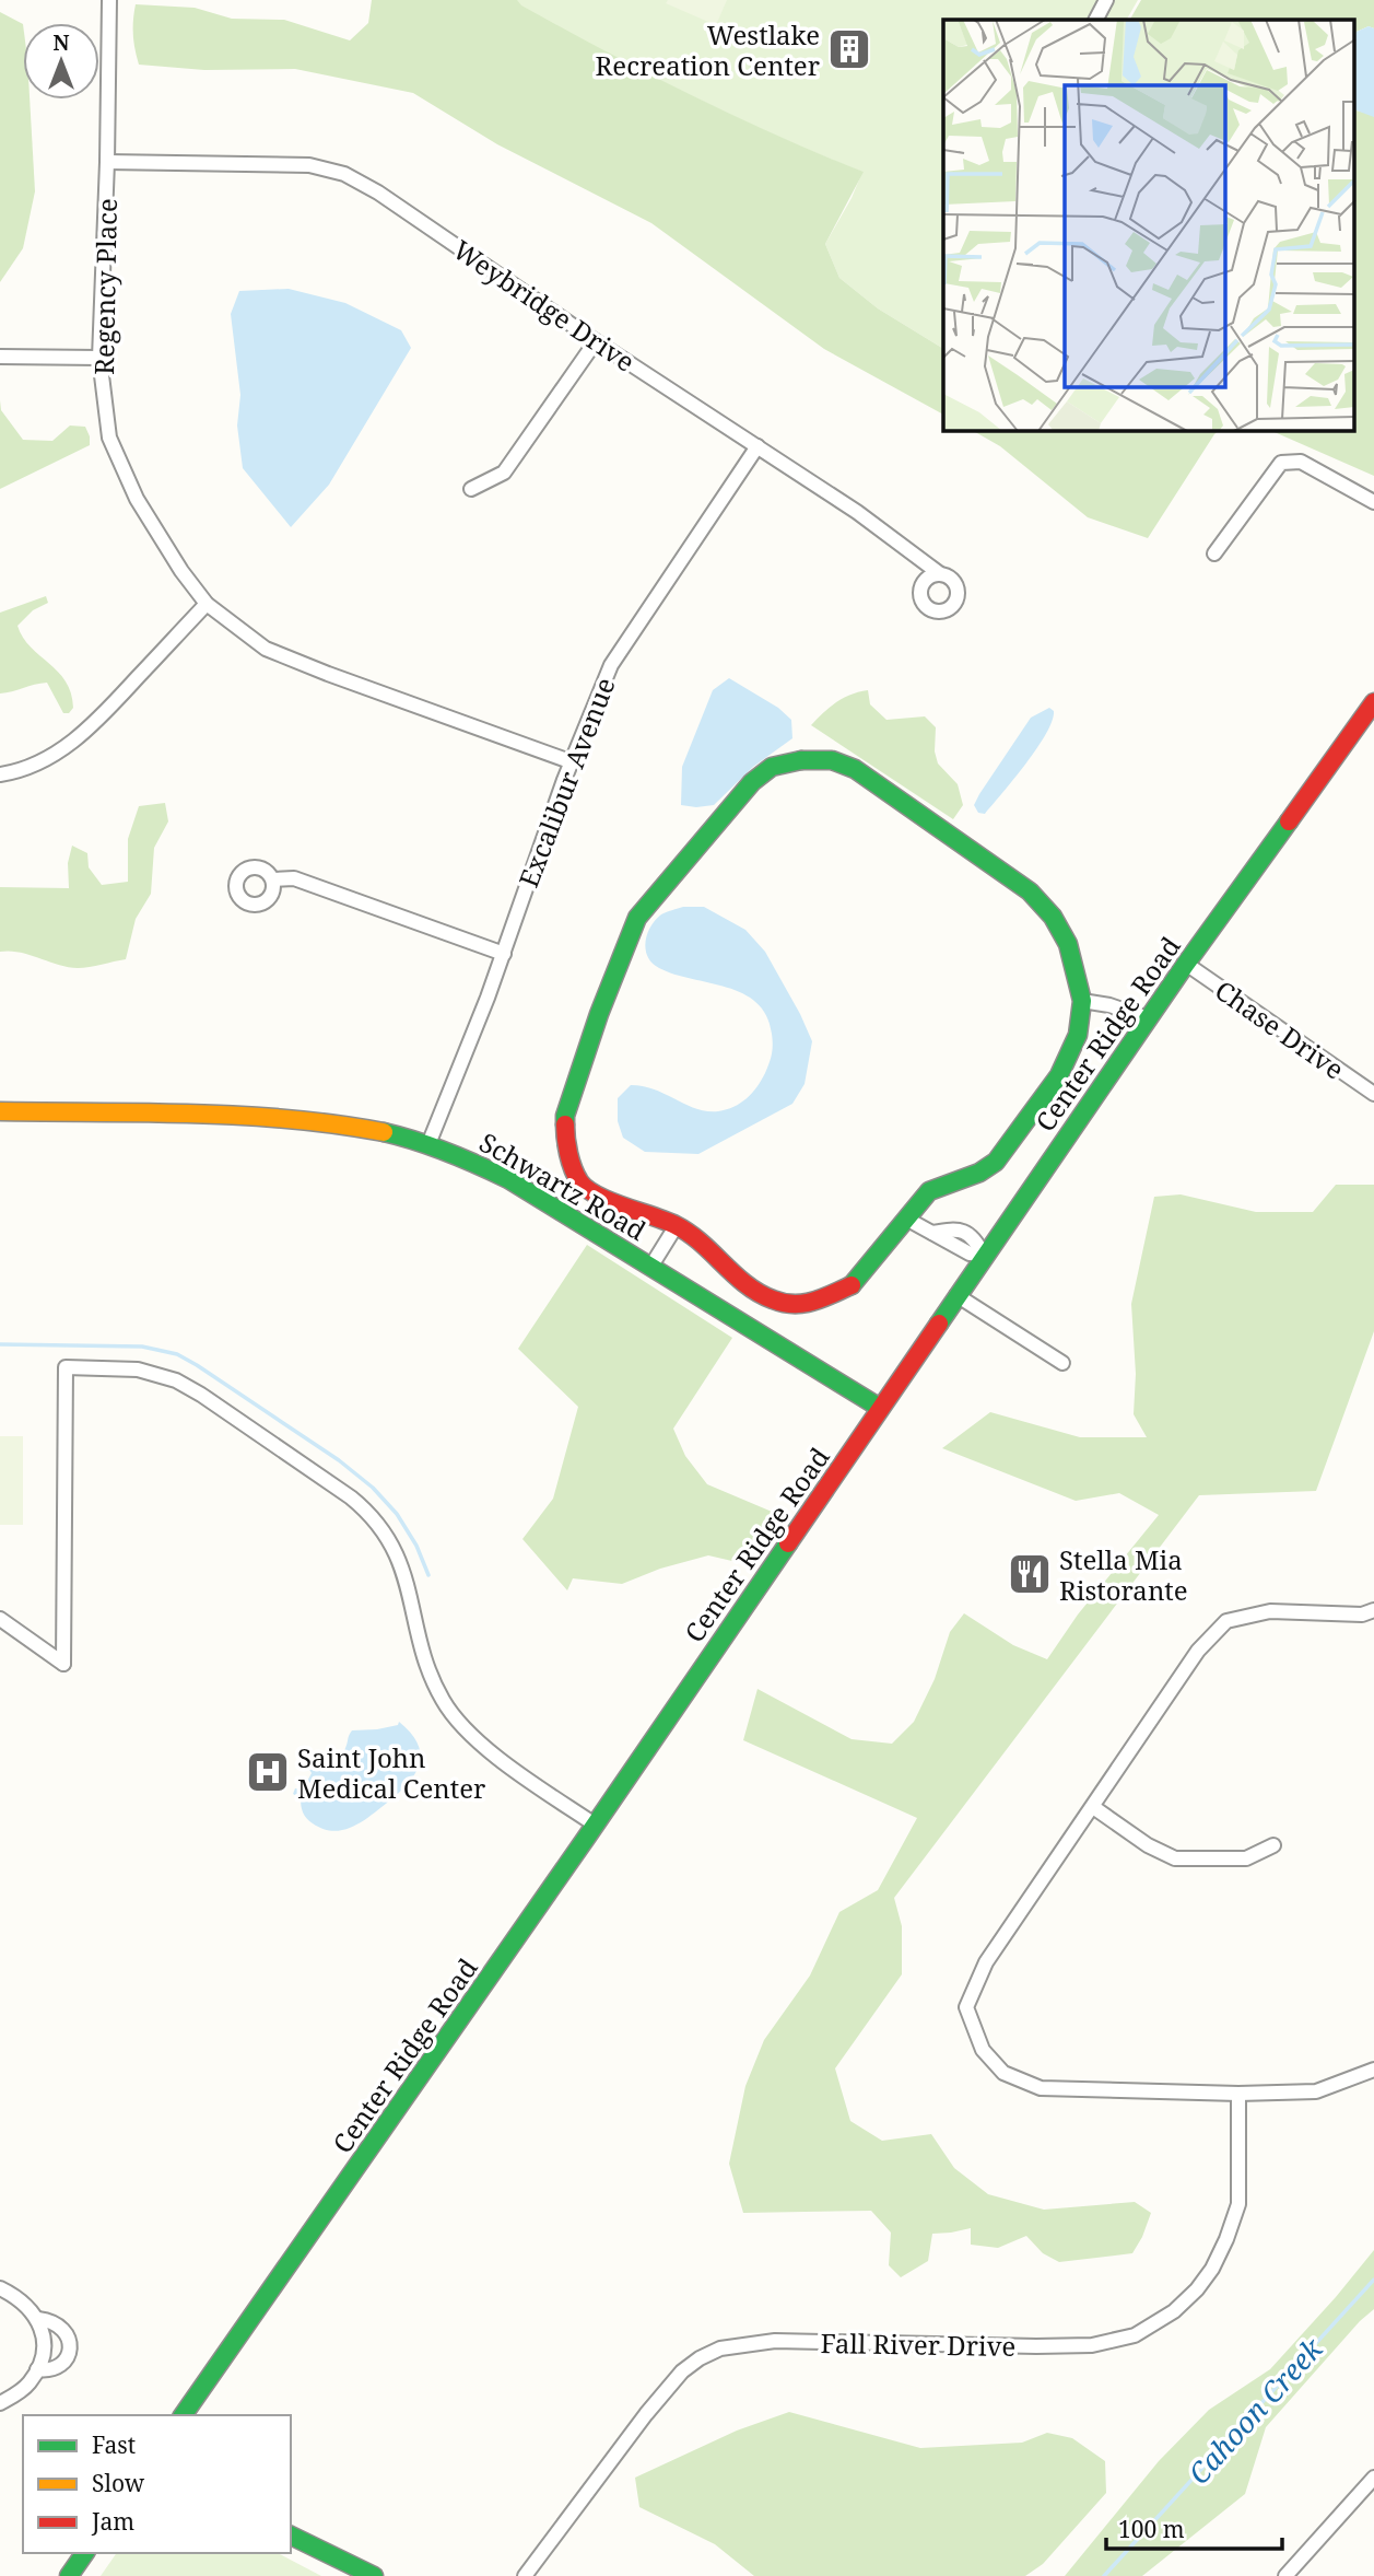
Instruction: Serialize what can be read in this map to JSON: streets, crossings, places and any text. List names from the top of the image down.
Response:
{
  "streets": {
    "street": [
      "Regency Place",
      "Weybridge Drive",
      "Excalibur Avenue",
      "Chase Drive",
      "Center Ridge Road",
      "Schwartz Road",
      "Fall River Drive"
    ]
  },
  "crossings": [
    ["Regency Place", "Weybridge Drive"],
    ["Regency Place", "Excalibur Avenue"],
    ["Weybridge Drive", "Excalibur Avenue"],
    ["Excalibur Avenue", "Schwartz Road"],
    ["Chase Drive", "Center Ridge Road"],
    ["Center Ridge Road", "Schwartz Road"]
  ],
  "water": ["Cahoon Creek"],
  "places": {
    "building": ["Westlake Recreation Center"],
    "restaurant": ["Stella Mia Ristorante"],
    "hospital": ["Saint John Medical Center"]
  },
  "legend": ["Fast", "Slow", "Jam"],
  "scale_bar": "100 m",
  "north": "top"
}
